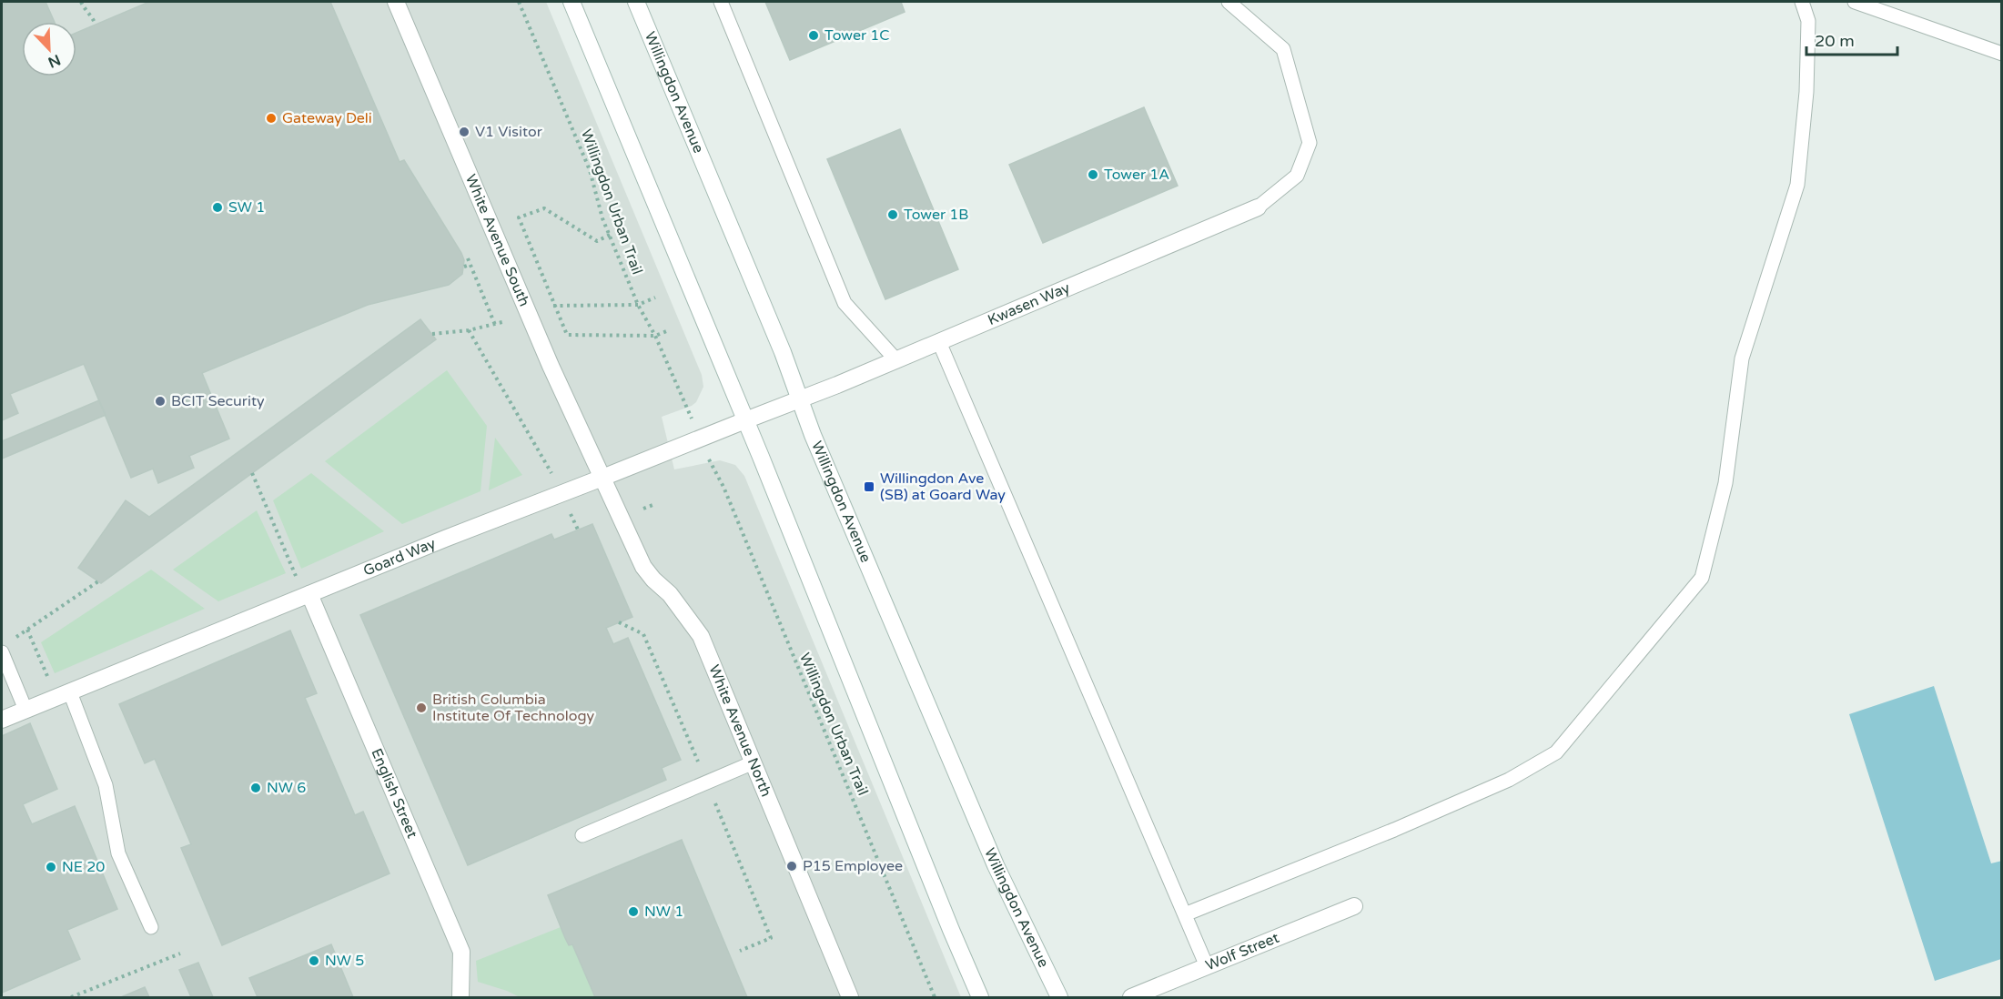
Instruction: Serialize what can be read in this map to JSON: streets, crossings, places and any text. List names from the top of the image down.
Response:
{
  "streets": {
    "street": [
      "Willingdon Avenue",
      "White Avenue South",
      "Kwasen Way",
      "Goard Way",
      "White Avenue North",
      "English Street",
      "Wolf Street"
    ],
    "path": ["Willingdon Urban Trail"]
  },
  "crossings": [
    ["Willingdon Avenue", "Kwasen Way"],
    ["Willingdon Avenue", "Goard Way"],
    ["White Avenue South", "Goard Way"],
    ["White Avenue South", "White Avenue North"],
    ["Kwasen Way", "Goard Way"],
    ["Goard Way", "White Avenue North"],
    ["Goard Way", "English Street"]
  ],
  "places": {
    "other": [
      "Tower 1C",
      "Gateway Deli",
      "V1 Visitor",
      "Tower 1A",
      "SW 1",
      "Tower 1B",
      "BCIT Security",
      "British Columbia Institute Of Technology",
      "NW 6",
      "P15 Employee",
      "NE 20",
      "NW 1",
      "NW 5"
    ],
    "transit": ["Willingdon Ave (SB) at Goard Way"]
  },
  "scale_bar": "20 m",
  "north": "bottom right"
}
